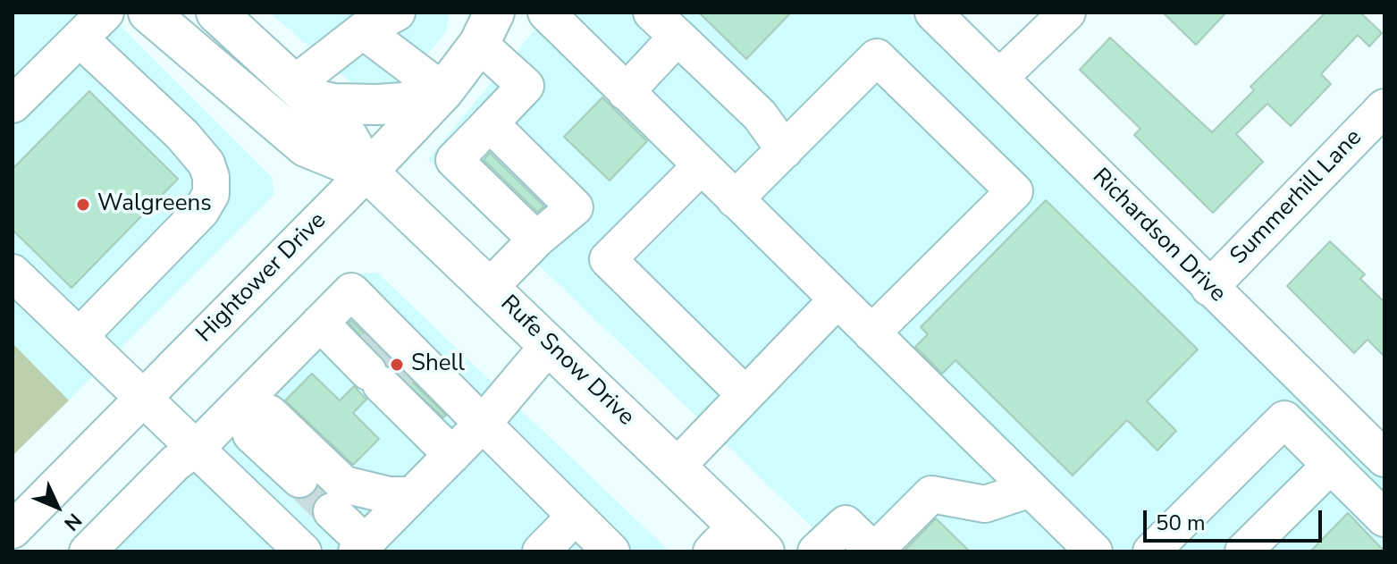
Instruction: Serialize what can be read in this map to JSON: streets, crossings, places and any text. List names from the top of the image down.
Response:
{
  "streets": {
    "main road": ["Hightower Drive", "Rufe Snow Drive"],
    "street": ["Summerhill Lane", "Richardson Drive"]
  },
  "crossings": [
    ["Summerhill Lane", "Richardson Drive"],
    ["Hightower Drive", "Rufe Snow Drive"]
  ],
  "places": ["Walgreens", "Shell"],
  "scale_bar": "50 m",
  "north": "bottom right"
}
